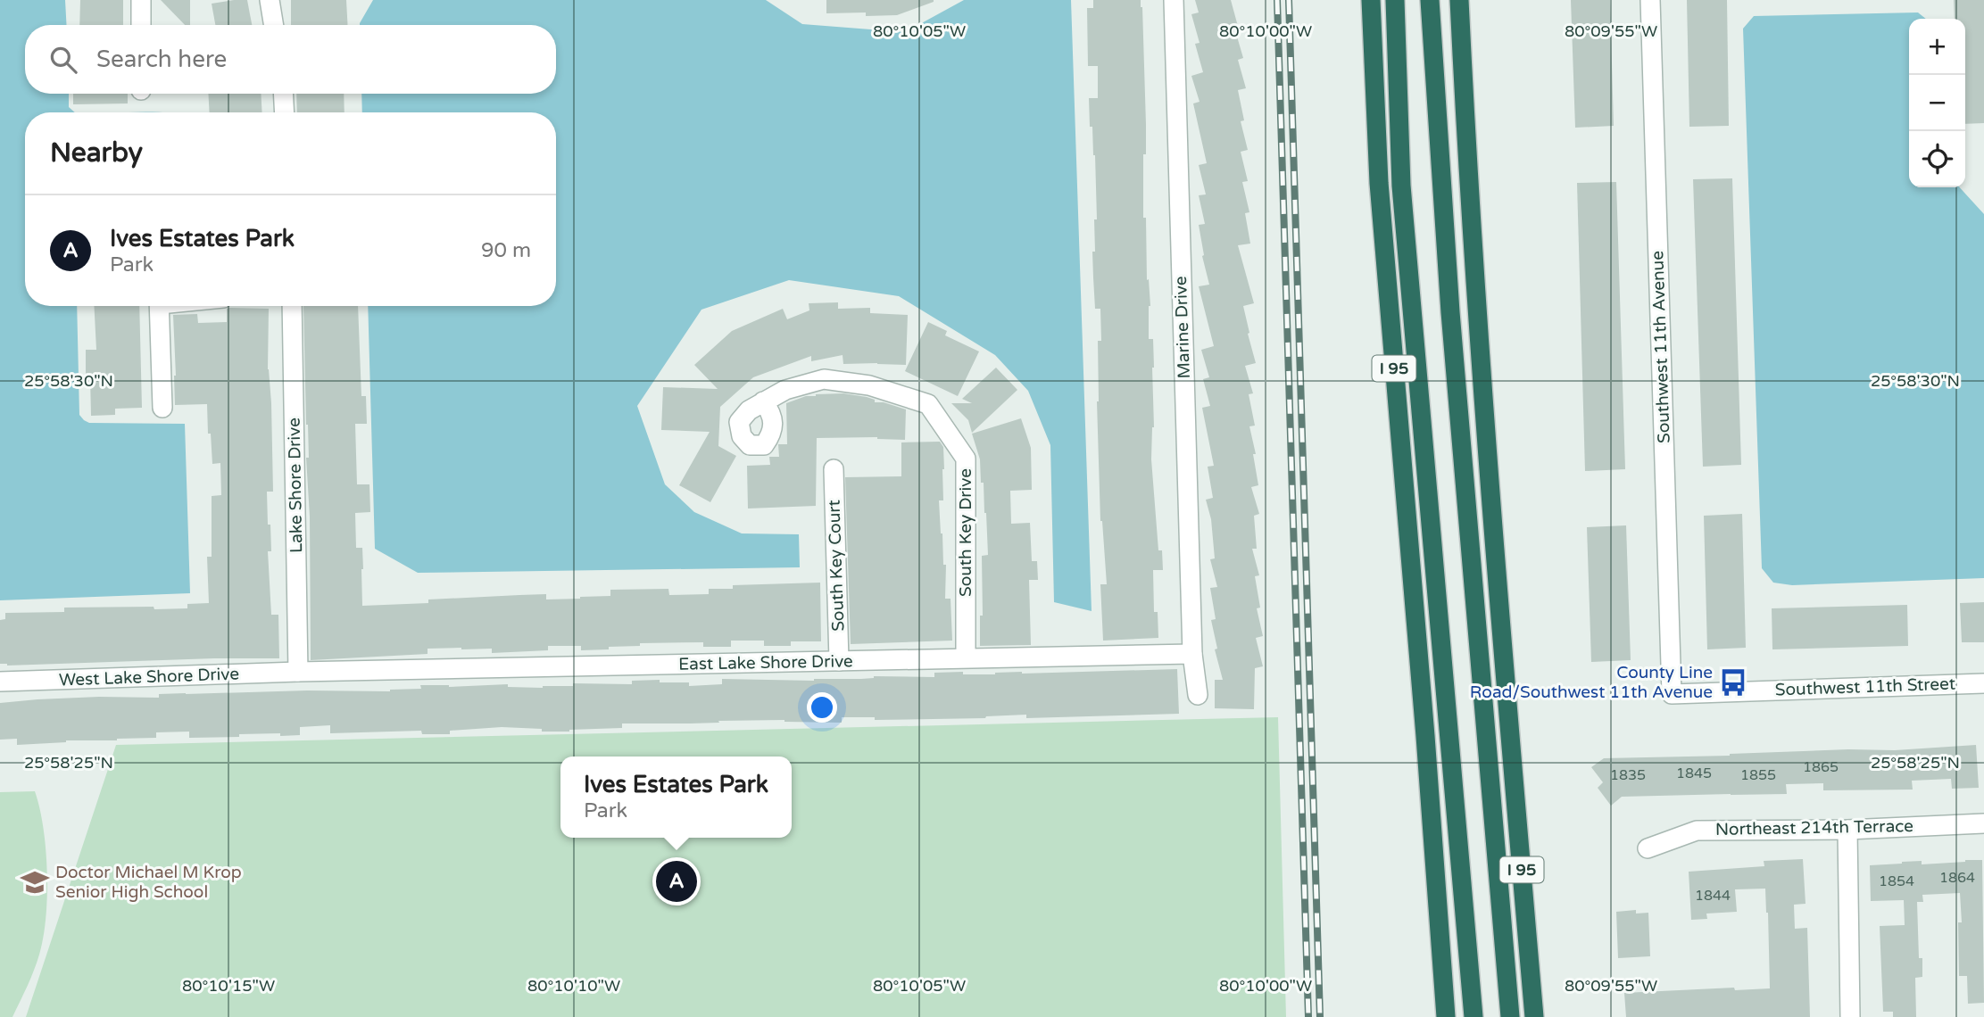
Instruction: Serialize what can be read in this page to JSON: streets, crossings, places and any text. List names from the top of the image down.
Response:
{
  "streets": {
    "highway": ["I 95"],
    "street": [
      "Marine Drive",
      "Southwest 11th Avenue",
      "Lake Shore Drive",
      "South Key Drive",
      "South Key Court",
      "East Lake Shore Drive",
      "West Lake Shore Drive",
      "Southwest 11th Street",
      "Northeast 214th Terrace"
    ]
  },
  "crossings": [
    ["Marine Drive", "East Lake Shore Drive"],
    ["Southwest 11th Avenue", "Southwest 11th Street"],
    ["Lake Shore Drive", "East Lake Shore Drive"],
    ["Lake Shore Drive", "West Lake Shore Drive"],
    ["South Key Drive", "East Lake Shore Drive"],
    ["South Key Court", "East Lake Shore Drive"],
    ["East Lake Shore Drive", "West Lake Shore Drive"]
  ],
  "places": {
    "bus stop": ["County Line Road/Southwest 11th Avenue"],
    "school or university": ["Doctor Michael M Krop Senior High School"]
  },
  "house_numbers": [
    "1865",
    "1845",
    "1835",
    "1855",
    "1864",
    "1854",
    "1844"
  ],
  "page": {
    "map_buttons": ["+", "−"],
    "search": "Search here",
    "heading": "Nearby",
    "list": [
      {
        "mark": "A",
        "name": "Ives Estates Park",
        "note": "Park",
        "value": "90 m"
      }
    ],
    "popup": ["Ives Estates Park", "Park"],
    "pins": "A"
  },
  "coordinates": [
    "80°10'05\"W",
    "80°10'00\"W",
    "80°09'55\"W",
    "25°58'30\"N",
    "25°58'25\"N",
    "80°10'15\"W",
    "80°10'10\"W"
  ]
}
